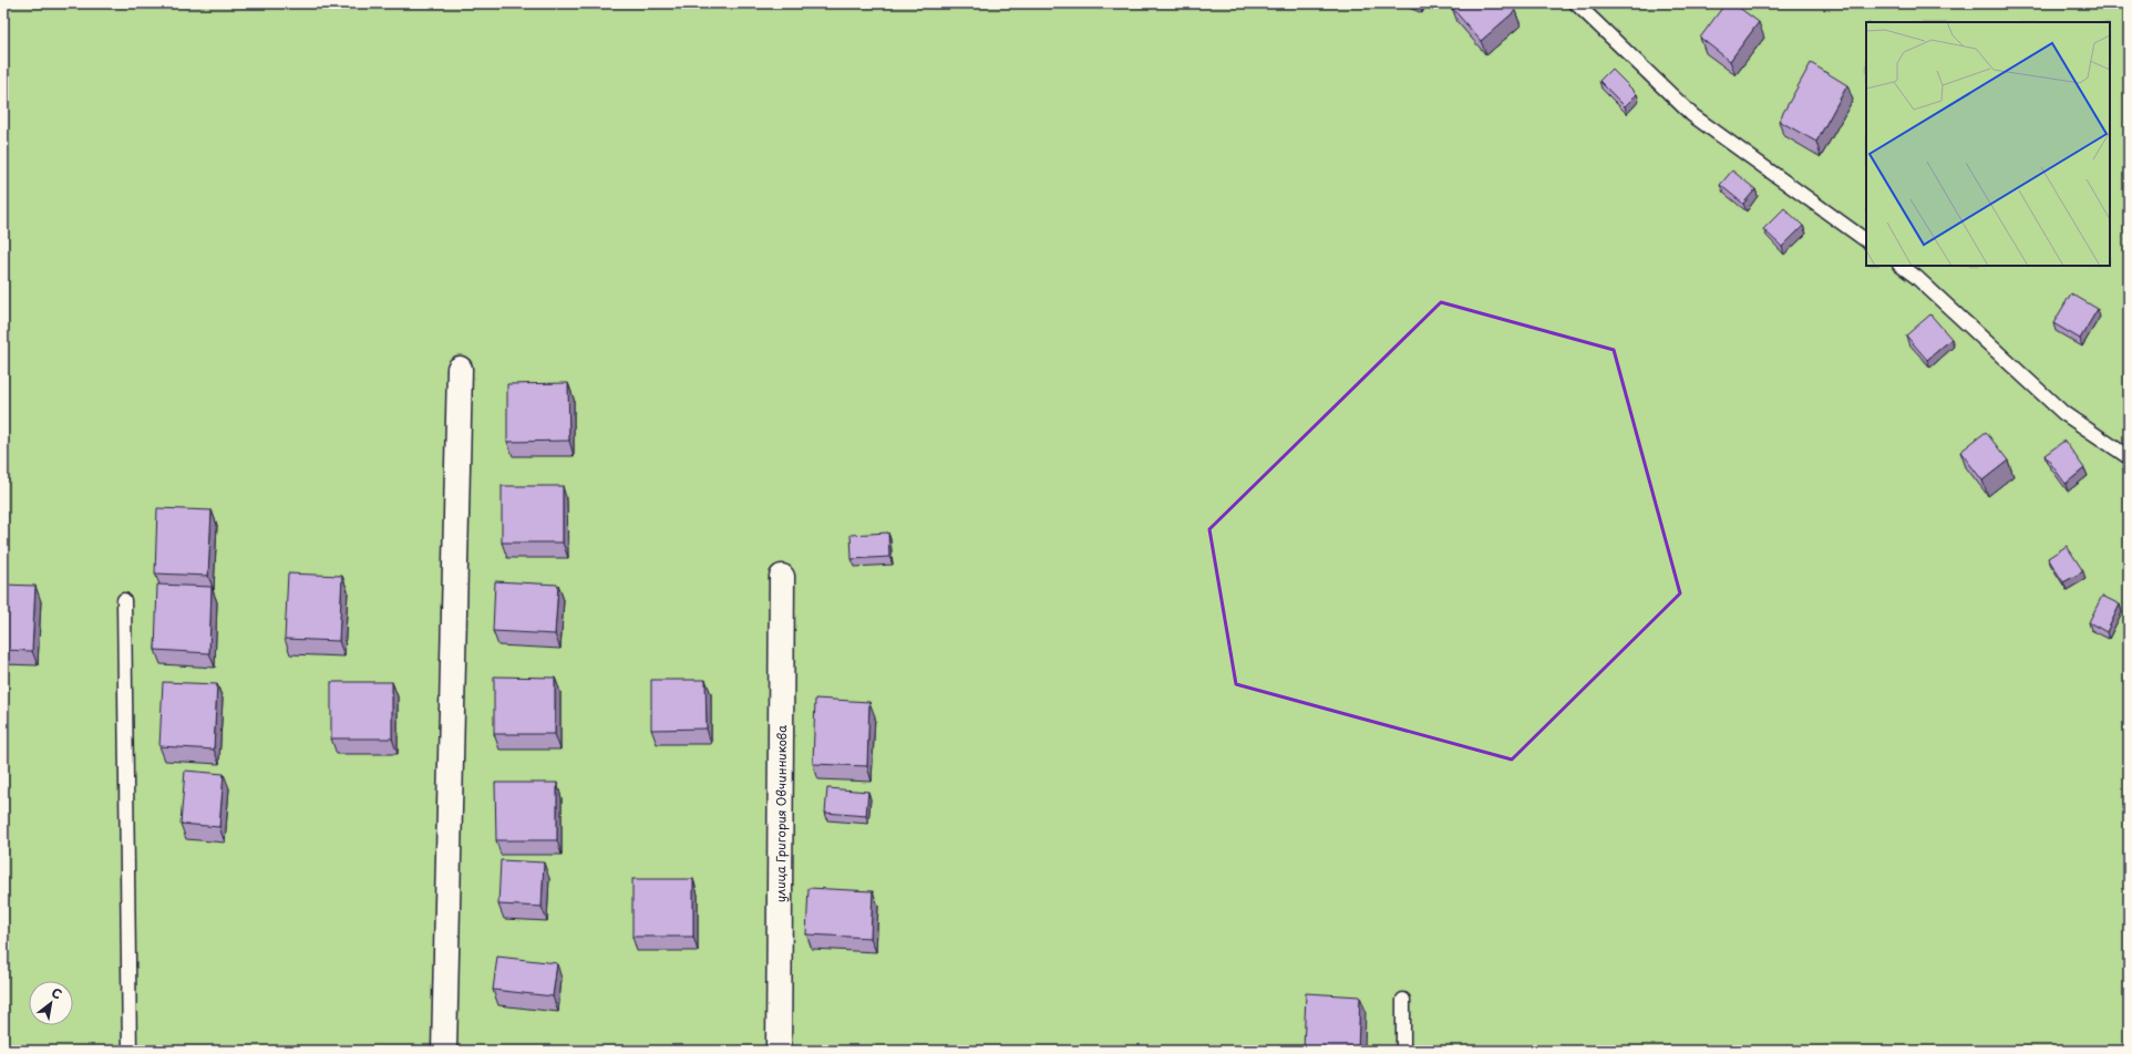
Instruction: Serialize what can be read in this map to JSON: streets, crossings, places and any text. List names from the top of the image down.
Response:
{
  "streets": {
    "street": ["улица Григория Овчинникова"]
  },
  "north": "top right"
}
